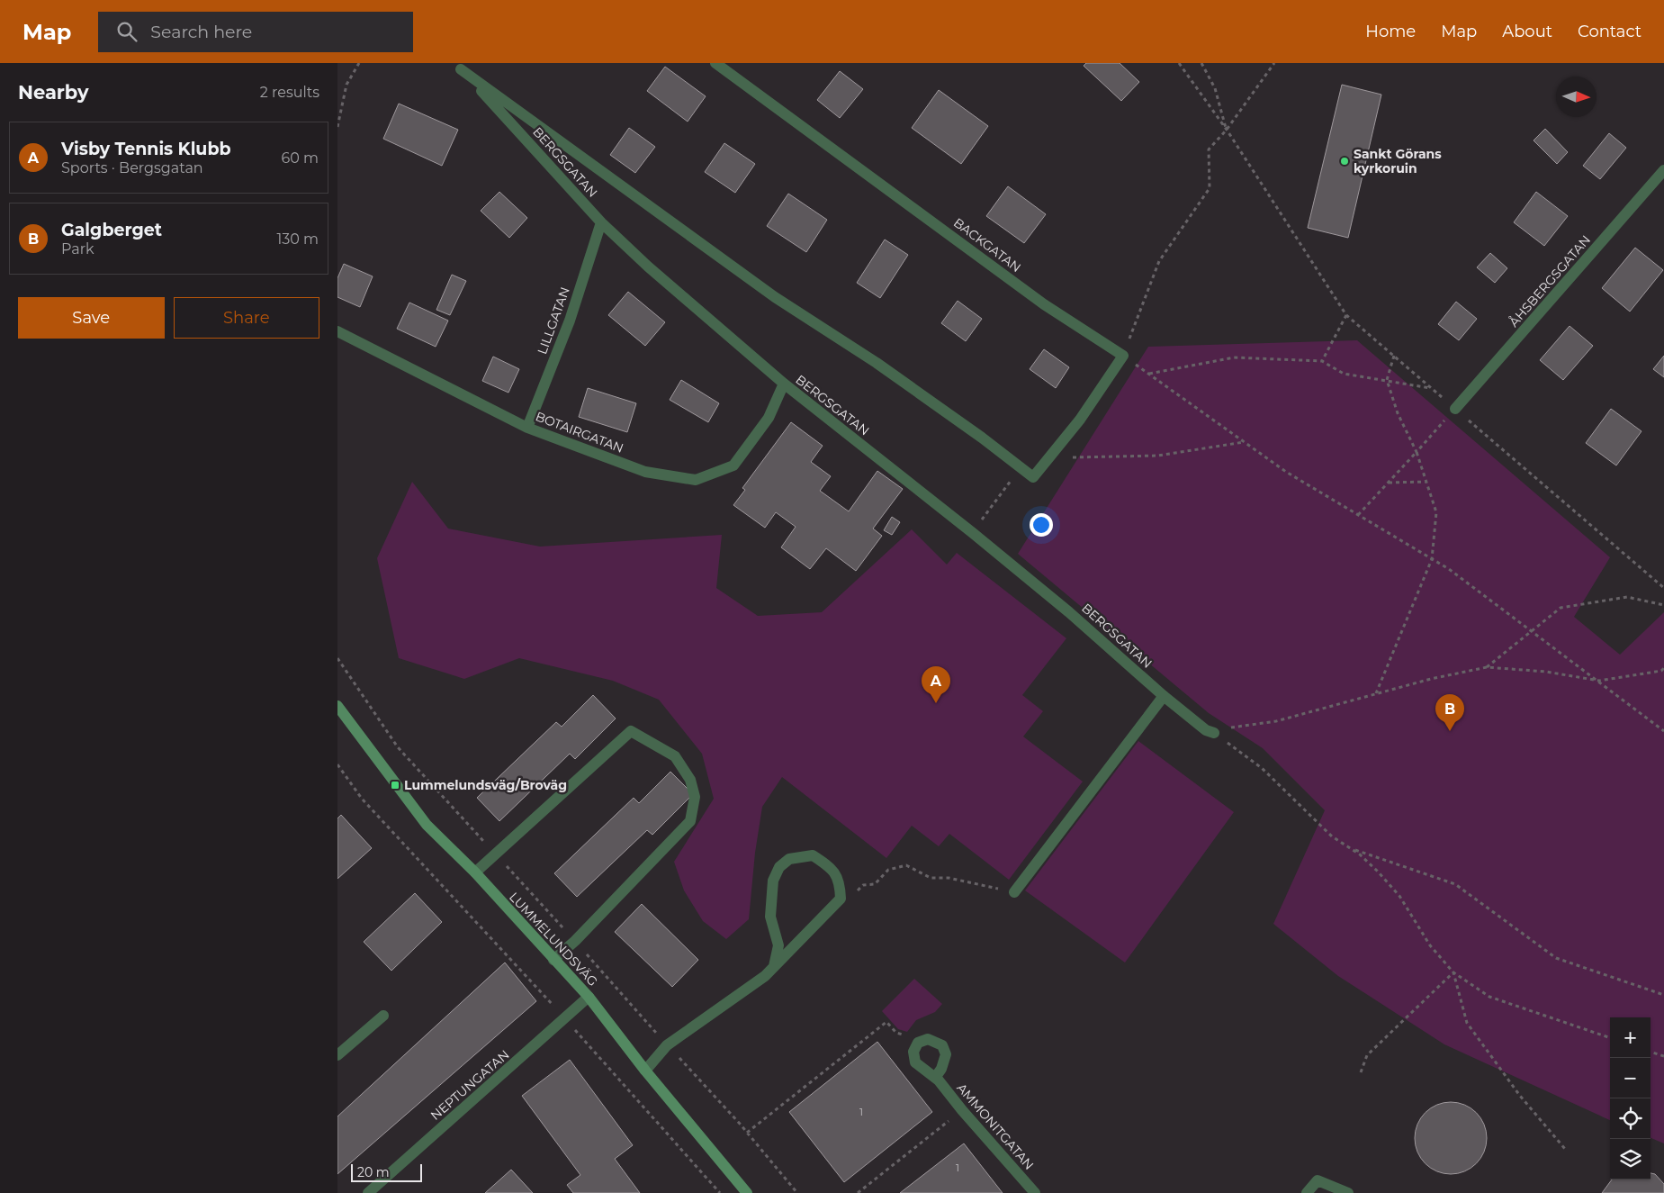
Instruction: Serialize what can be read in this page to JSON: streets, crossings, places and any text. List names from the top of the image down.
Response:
{
  "streets": {
    "main road": ["LUMMELUNDSVÄG"],
    "street": [
      "BERGSGATAN",
      "BACKGATAN",
      "ÅHSBERGSGATAN",
      "LILLGATAN",
      "BOTAIRGATAN",
      "NEPTUNGATAN",
      "AMMONITGATAN"
    ]
  },
  "crossings": [
    ["BERGSGATAN", "LILLGATAN"],
    ["BERGSGATAN", "BOTAIRGATAN"],
    ["LILLGATAN", "BOTAIRGATAN"],
    ["LUMMELUNDSVÄG", "NEPTUNGATAN"]
  ],
  "places": {
    "other": ["Sankt Görans kyrkoruin"],
    "transit": ["Lummelundsväg/Broväg"]
  },
  "house_numbers": ["1", "1"],
  "scale_bar": "20 m",
  "north": "right",
  "page": {
    "header": "Map",
    "search": "Search here",
    "nav": [
      "Home",
      "Map",
      "About",
      "Contact"
    ],
    "heading": ["Nearby", "2 results"],
    "list": [
      {
        "mark": "A",
        "name": "Visby Tennis Klubb",
        "note": "Sports · Bergsgatan",
        "value": "60 m"
      },
      {
        "mark": "B",
        "name": "Galgberget",
        "note": "Park",
        "value": "130 m"
      }
    ],
    "buttons": ["Save", "Share"],
    "pins": ["A", "B"],
    "map_buttons": ["+", "−"],
    "scale": "20 m"
  }
}
